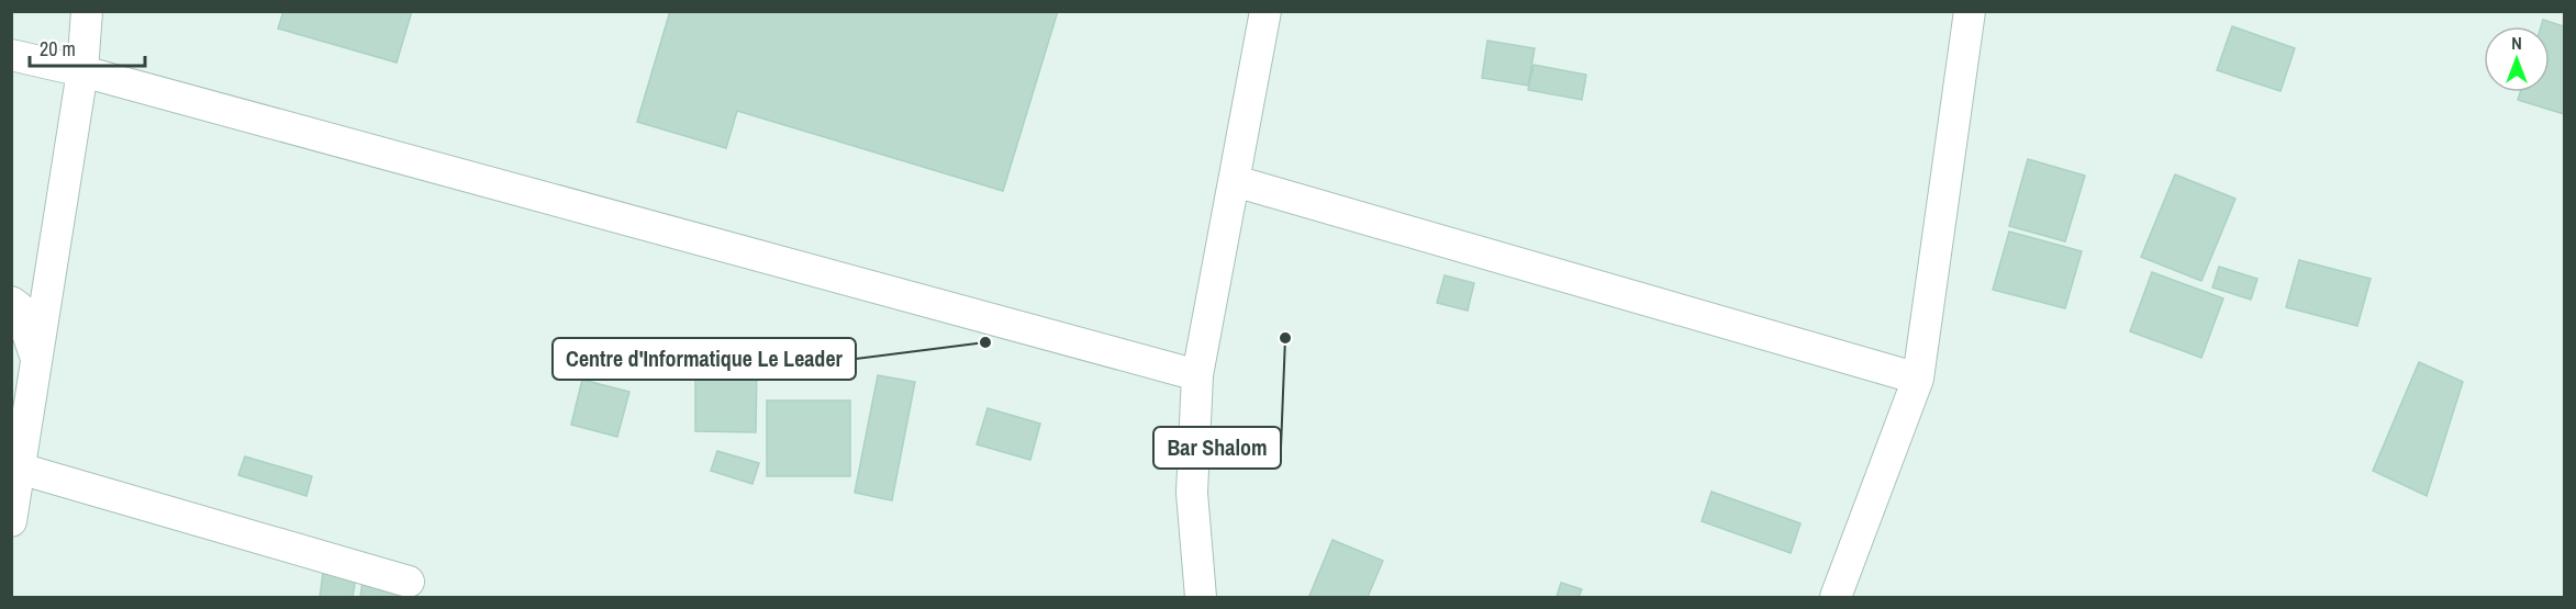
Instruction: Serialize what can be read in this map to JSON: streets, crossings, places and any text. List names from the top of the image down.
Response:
{
  "places": ["Bar Shalom", "Centre d'Informatique Le Leader"],
  "scale_bar": "20 m",
  "north": "top"
}
